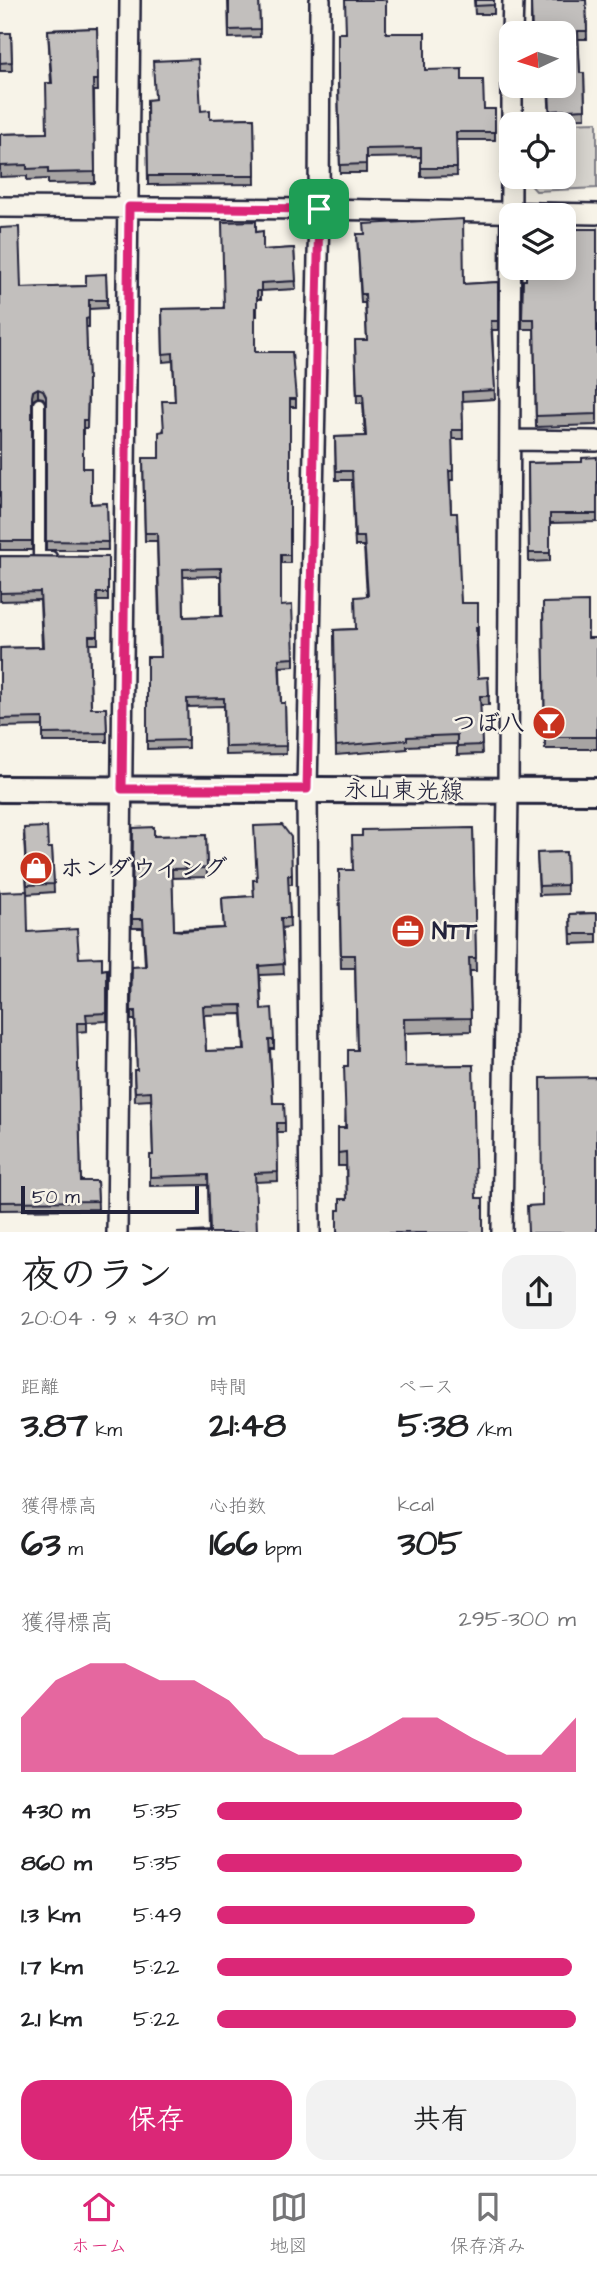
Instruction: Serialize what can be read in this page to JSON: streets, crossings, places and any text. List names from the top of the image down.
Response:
{
  "streets": {
    "street": ["永山東光線"]
  },
  "places": {
    "bar": ["つぼ八"],
    "shop": ["ホンダウイング"],
    "office": ["NTT"]
  },
  "scale_bar": "50 m",
  "north": "left",
  "page": {
    "scale": "50 m",
    "heading": ["夜のラン", "20:04 · 9 × 430 m"],
    "stats": [
      ["距離", "3.87 km"],
      ["時間", "21:48"],
      ["ペース", "5:38 /km"],
      ["獲得標高", "63 m"],
      ["心拍数", "166 bpm"],
      ["kcal", "305"]
    ],
    "chart": ["獲得標高", "295–300 m"],
    "list": [
      {
        "name": "430 m",
        "note": "5:35"
      },
      {
        "name": "860 m",
        "note": "5:35"
      },
      {
        "name": "1.3 km",
        "note": "5:49"
      },
      {
        "name": "1.7 km",
        "note": "5:22"
      },
      {
        "name": "2.1 km",
        "note": "5:22"
      }
    ],
    "buttons": ["保存", "共有"],
    "tabs": ["ホーム", "地図", "保存済み"]
  }
}
